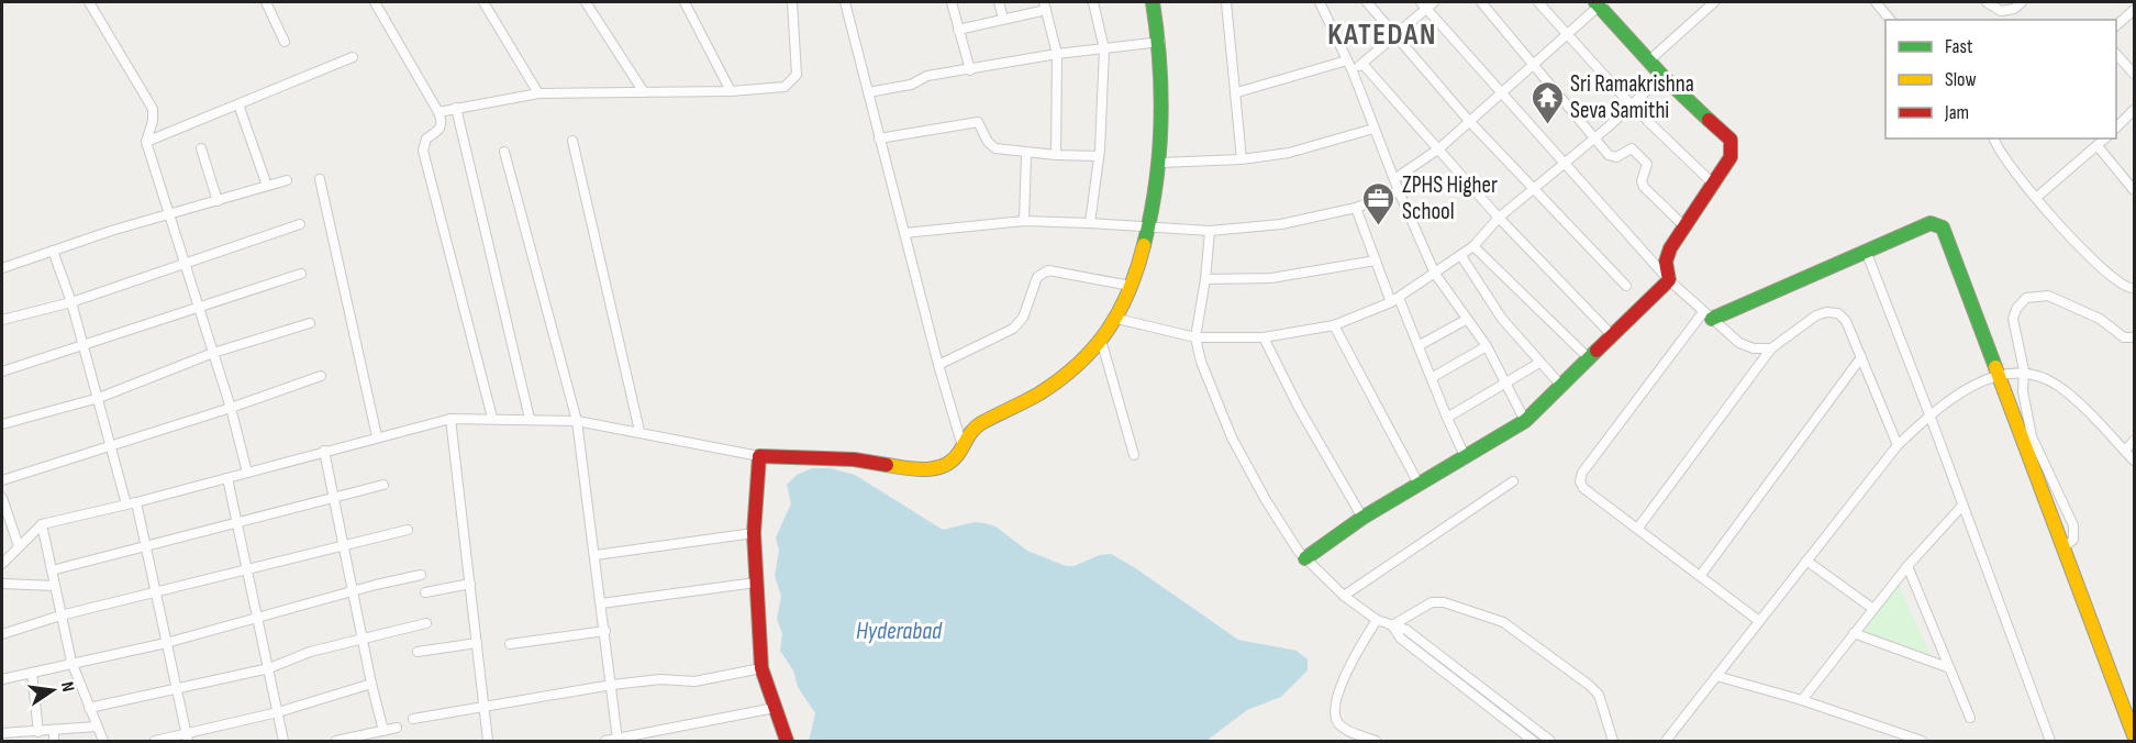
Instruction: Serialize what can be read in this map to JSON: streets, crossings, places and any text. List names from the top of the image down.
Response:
{
  "districts": ["KATEDAN"],
  "water": ["Hyderabad"],
  "places": {
    "temple": ["Sri Ramakrishna Seva Samithi"],
    "office": ["ZPHS Higher School"]
  },
  "legend": ["Fast", "Slow", "Jam"],
  "north": "right"
}
